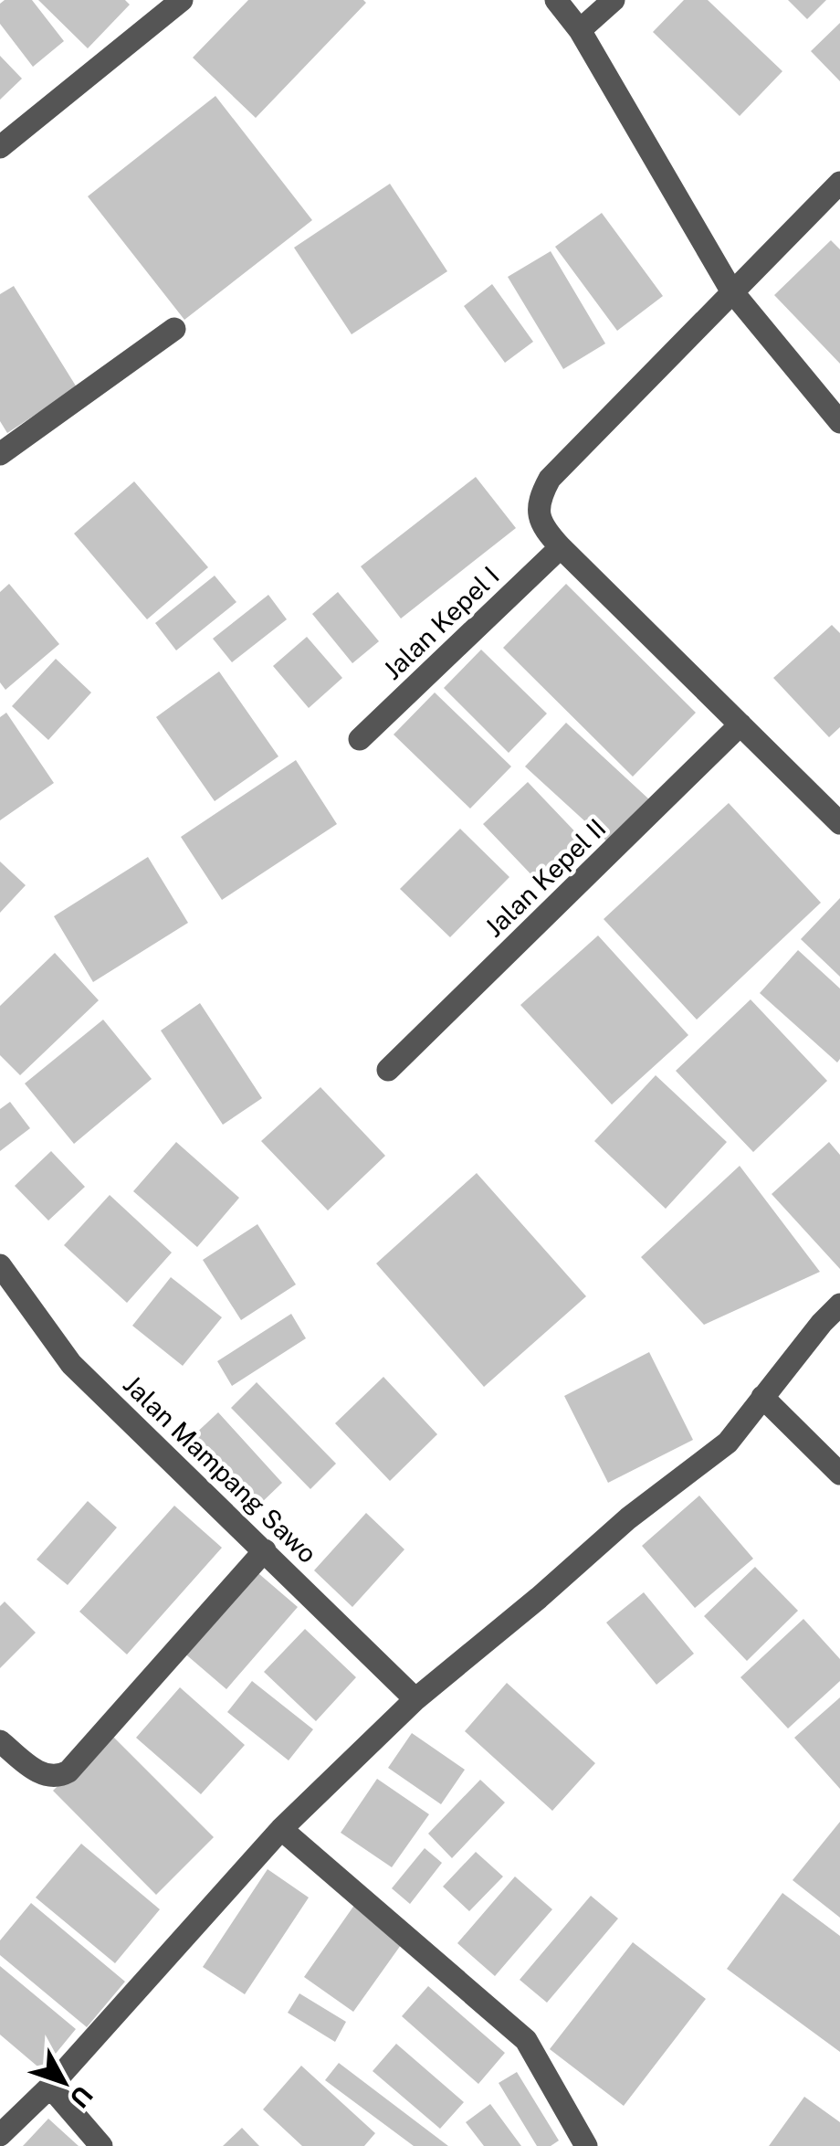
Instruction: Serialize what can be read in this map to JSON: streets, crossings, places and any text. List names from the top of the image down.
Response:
{
  "streets": {
    "street": ["Jalan Kepel I", "Jalan Kepel II", "Jalan Mampang Sawo"]
  },
  "north": "bottom right"
}
